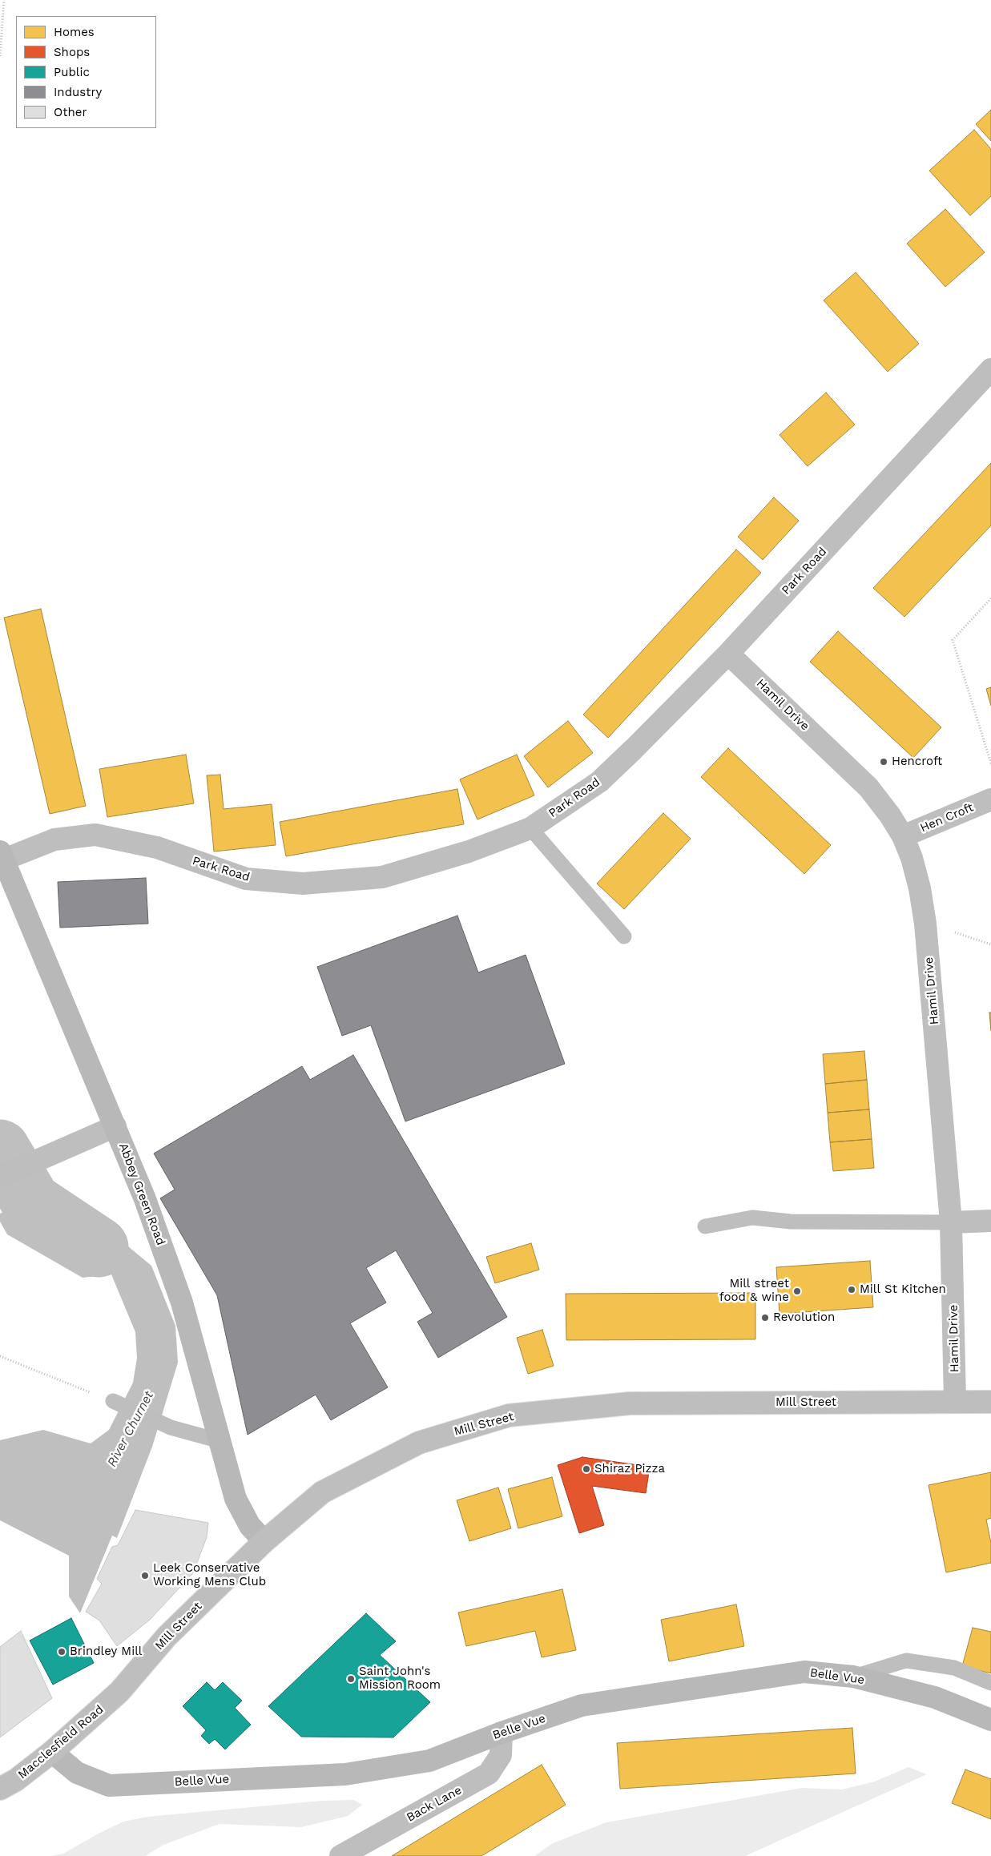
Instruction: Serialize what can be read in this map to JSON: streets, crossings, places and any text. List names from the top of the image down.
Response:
{
  "streets": {
    "main road": [
      "Park Road",
      "Hamil Drive",
      "Hen Croft",
      "Mill Street",
      "Macclesfield Road",
      "Back Lane"
    ],
    "street": ["Abbey Green Road", "Belle Vue"]
  },
  "crossings": [
    ["Park Road", "Hamil Drive"],
    ["Park Road", "Abbey Green Road"],
    ["Hamil Drive", "Hen Croft"],
    ["Hamil Drive", "Mill Street"],
    ["Abbey Green Road", "Mill Street"],
    ["Mill Street", "Macclesfield Road"],
    ["Belle Vue", "Macclesfield Road"],
    ["Belle Vue", "Back Lane"]
  ],
  "water": ["River Churnet"],
  "places": [
    "Hencroft",
    "Mill St Kitchen",
    "Mill street food & wine",
    "Revolution",
    "Shiraz Pizza",
    "Leek Conservative Working Mens Club",
    "Brindley Mill",
    "Saint John's Mission Room"
  ],
  "legend": [
    "Homes",
    "Shops",
    "Public",
    "Industry",
    "Other"
  ]
}
